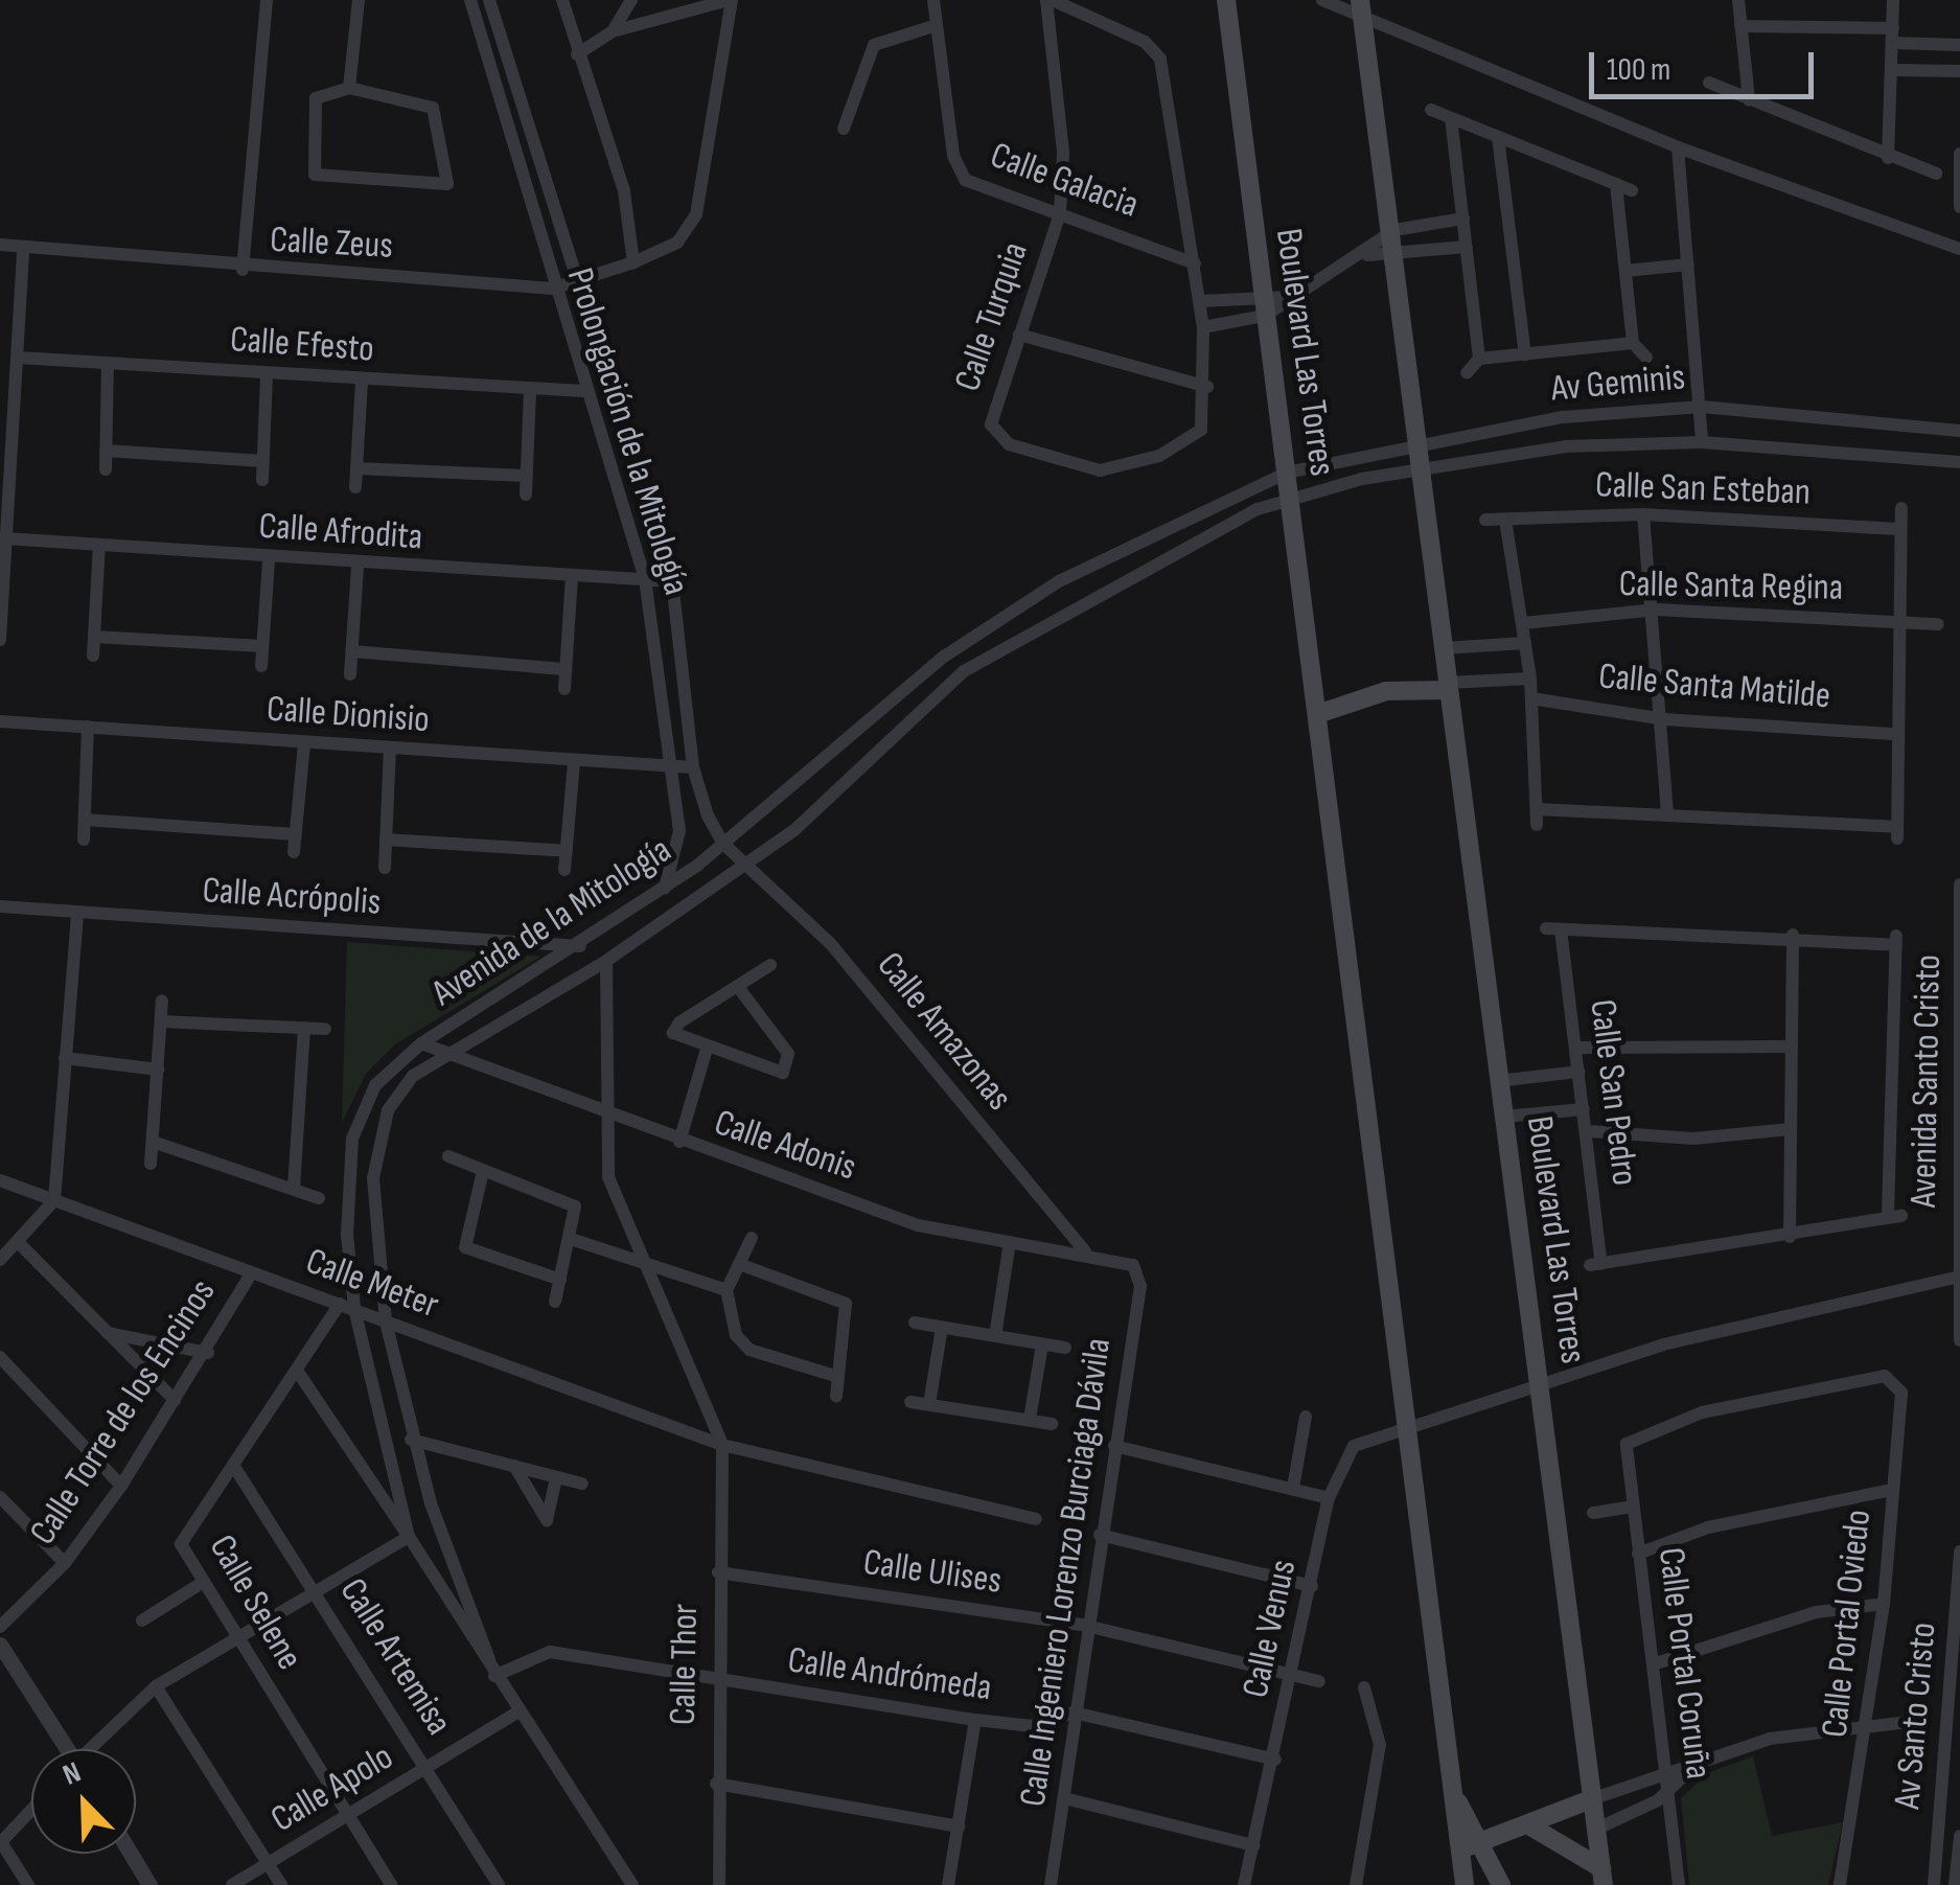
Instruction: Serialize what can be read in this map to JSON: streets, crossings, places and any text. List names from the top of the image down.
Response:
{
  "streets": {
    "main road": ["Boulevard Las Torres"],
    "street": [
      "Calle Galacia",
      "Calle Zeus",
      "Calle Turquia",
      "Calle Efesto",
      "Av Geminis",
      "Prolongación de la Mitología",
      "Calle San Esteban",
      "Calle Afrodita",
      "Calle Santa Regina",
      "Calle Santa Matilde",
      "Calle Dionisio",
      "Calle Acrópolis",
      "Avenida de la Mitología",
      "Calle Amazonas",
      "Avenida Santo Cristo",
      "Calle San Pedro",
      "Calle Adonis",
      "Calle Meter",
      "Calle Torre de los Encinos",
      "Calle Ulises",
      "Calle Ingeniero Lorenzo Burciaga Dávila",
      "Calle Selene",
      "Calle Portal Oviedo",
      "Calle Venus",
      "Calle Artemisa",
      "Calle Portal Coruña",
      "Calle Thor",
      "Calle Andrómeda",
      "Av Santo Cristo",
      "Calle Apolo"
    ]
  },
  "crossings": [
    ["Calle Galacia", "Calle Turquia"],
    ["Calle Zeus", "Prolongación de la Mitología"],
    ["Calle Efesto", "Prolongación de la Mitología"],
    ["Boulevard Las Torres", "Av Geminis"],
    ["Boulevard Las Torres", "Avenida de la Mitología"],
    ["Boulevard Las Torres", "Calle Venus"],
    ["Av Geminis", "Avenida de la Mitología"],
    ["Prolongación de la Mitología", "Calle Afrodita"],
    ["Prolongación de la Mitología", "Calle Dionisio"],
    ["Prolongación de la Mitología", "Avenida de la Mitología"],
    ["Prolongación de la Mitología", "Calle Amazonas"],
    ["Calle Acrópolis", "Avenida de la Mitología"],
    ["Avenida de la Mitología", "Calle Amazonas"],
    ["Avenida de la Mitología", "Calle Adonis"],
    ["Avenida de la Mitología", "Calle Meter"],
    ["Avenida de la Mitología", "Calle Selene"],
    ["Avenida de la Mitología", "Calle Thor"],
    ["Avenida de la Mitología", "Calle Andrómeda"],
    ["Avenida de la Mitología", "Calle Apolo"],
    ["Calle Amazonas", "Calle Adonis"],
    ["Calle Adonis", "Calle Ingeniero Lorenzo Burciaga Dávila"],
    ["Calle Meter", "Calle Torre de los Encinos"],
    ["Calle Meter", "Calle Selene"],
    ["Calle Meter", "Calle Thor"],
    ["Calle Ulises", "Calle Ingeniero Lorenzo Burciaga Dávila"],
    ["Calle Ulises", "Calle Venus"],
    ["Calle Ulises", "Calle Thor"],
    ["Calle Ingeniero Lorenzo Burciaga Dávila", "Calle Andrómeda"],
    ["Calle Selene", "Calle Artemisa"],
    ["Calle Selene", "Calle Apolo"],
    ["Calle Portal Oviedo", "Calle Portal Coruña"],
    ["Calle Venus", "Calle Andrómeda"],
    ["Calle Artemisa", "Calle Apolo"],
    ["Calle Thor", "Calle Andrómeda"]
  ],
  "scale_bar": "100 m",
  "north": "top left"
}
